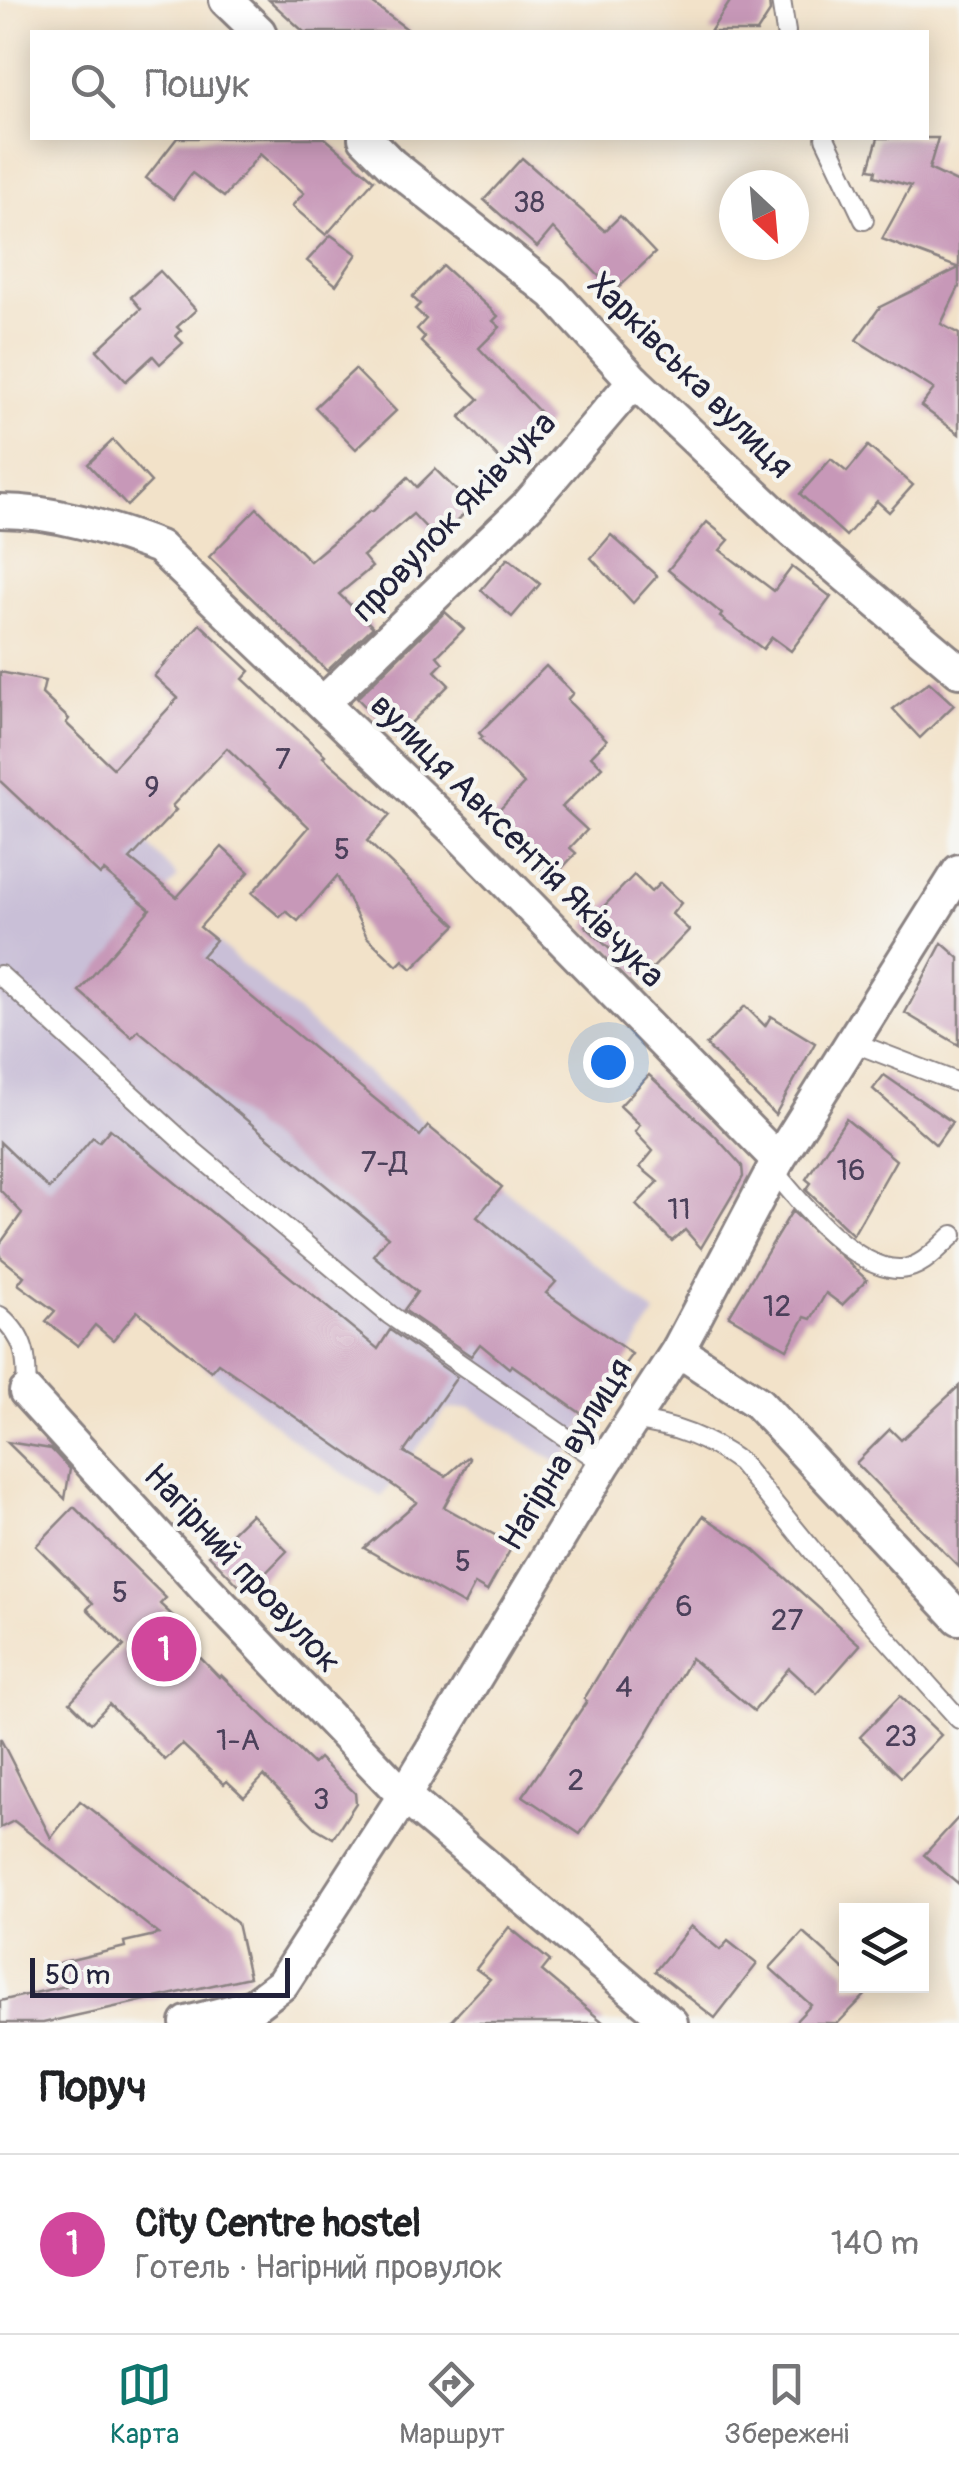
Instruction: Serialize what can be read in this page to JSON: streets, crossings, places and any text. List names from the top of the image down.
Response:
{
  "streets": {
    "street": [
      "Харківська вулиця",
      "провулок Яківчука",
      "вулиця Авксентія Яківчука",
      "Нагірна вулиця",
      "Нагірний провулок"
    ]
  },
  "crossings": [
    ["Харківська вулиця", "провулок Яківчука"],
    ["провулок Яківчука", "вулиця Авксентія Яківчука"],
    ["вулиця Авксентія Яківчука", "Нагірна вулиця"],
    ["Нагірна вулиця", "Нагірний провулок"]
  ],
  "house_numbers": [
    "38",
    "7",
    "9",
    "5",
    "7-Д",
    "16",
    "11",
    "12",
    "5",
    "5",
    "6",
    "27",
    "4",
    "23",
    "1-А",
    "2",
    "3"
  ],
  "scale_bar": "50 m",
  "north": "bottom right",
  "page": {
    "search": "Пошук",
    "pins": "1",
    "scale": "50 m",
    "heading": "Поруч",
    "list": [
      {
        "mark": "1",
        "name": "City Centre hostel",
        "note": "Готель · Нагірний провулок",
        "value": "140 m"
      }
    ],
    "nav": ["Карта", "Маршрут", "Збережені"]
  }
}
